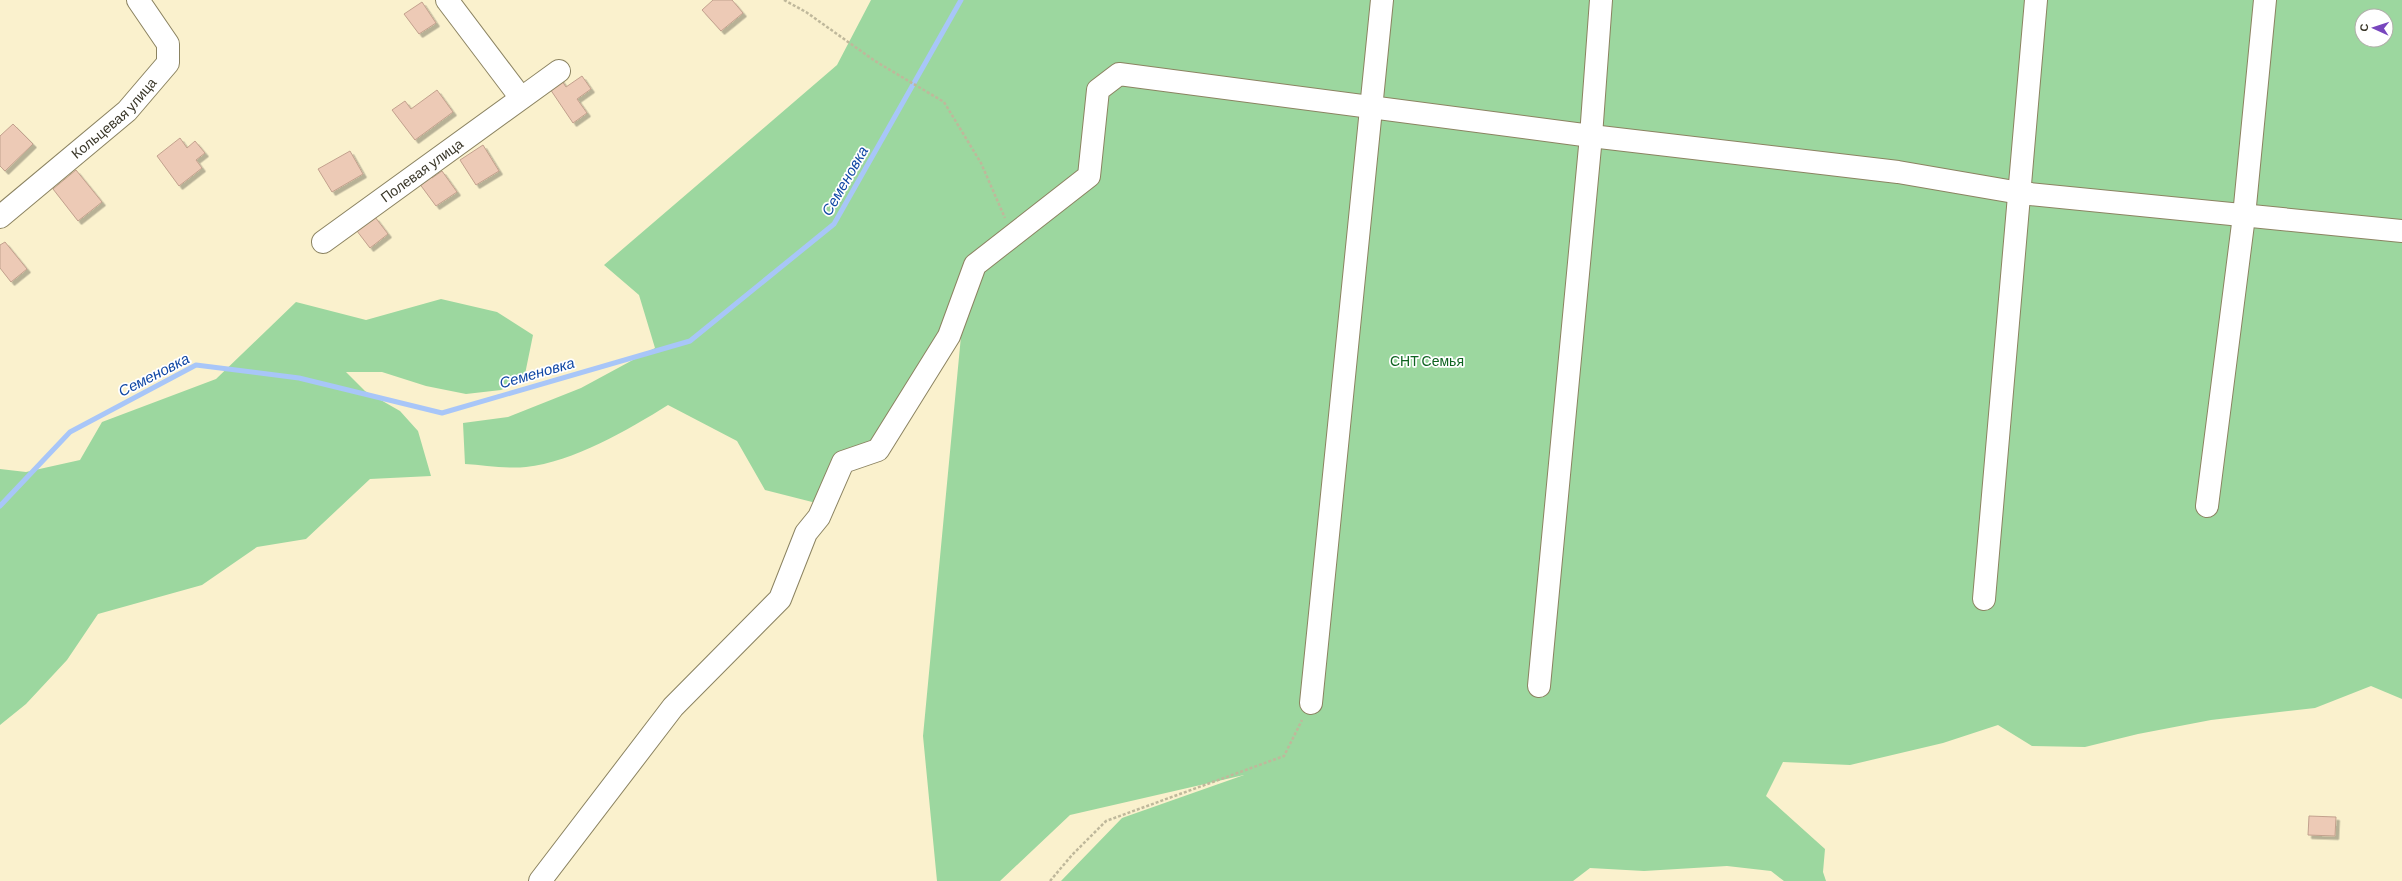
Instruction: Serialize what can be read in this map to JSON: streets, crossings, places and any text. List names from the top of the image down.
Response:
{
  "streets": {
    "street": ["Кольцевая улица", "Полевая улица"]
  },
  "water": ["Семеновка"],
  "parks": ["СНТ Семья"],
  "north": "left"
}
